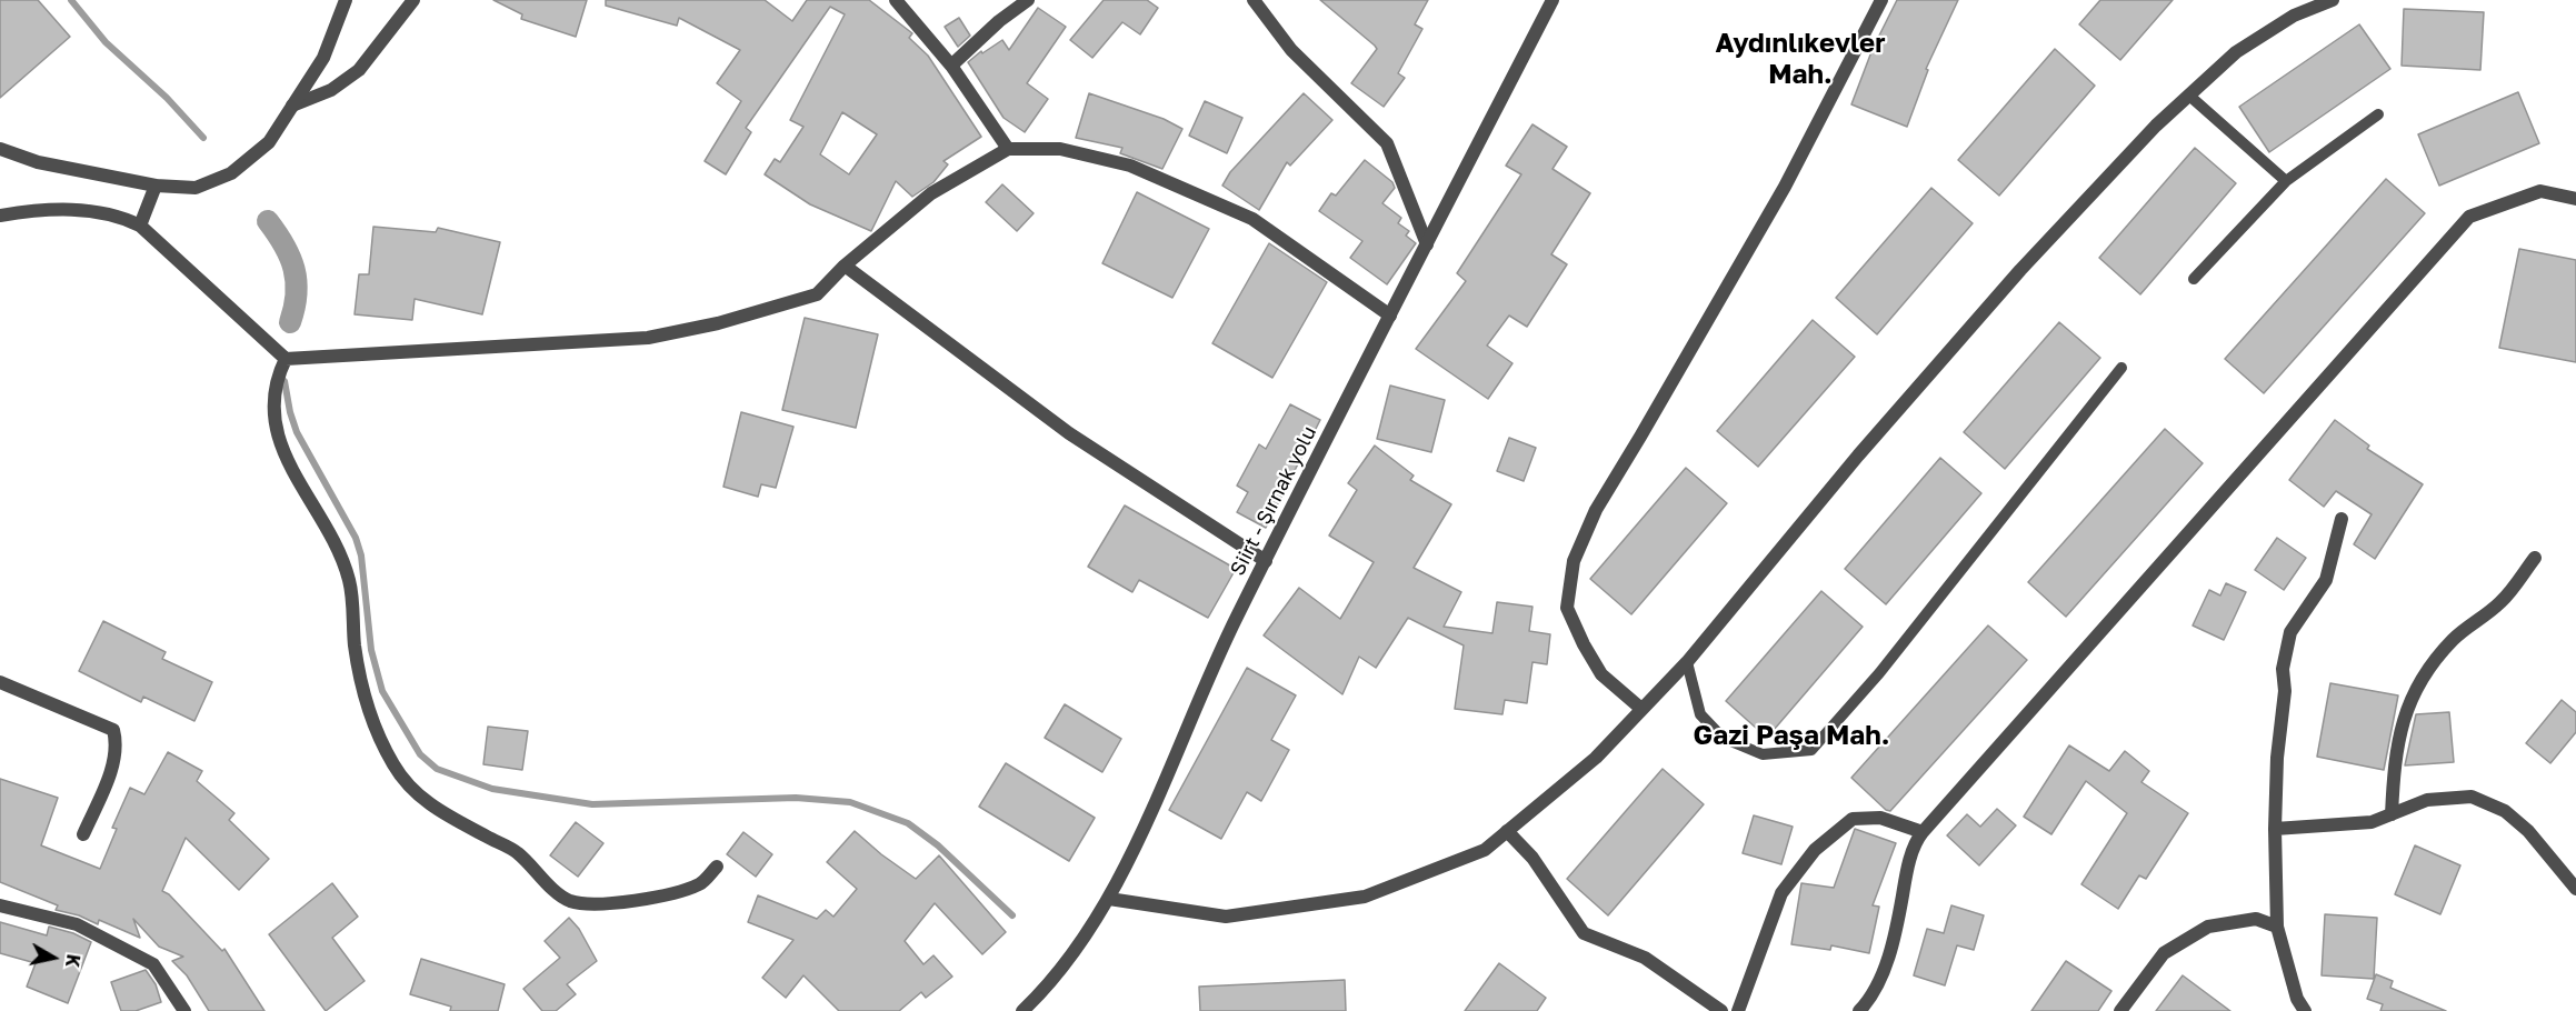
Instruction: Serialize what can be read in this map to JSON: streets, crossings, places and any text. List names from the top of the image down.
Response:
{
  "streets": {
    "street": ["Siirt - Şırnak yolu"]
  },
  "districts": ["Aydınlıkevler Mah.", "Gazi Paşa Mah."],
  "north": "right"
}
